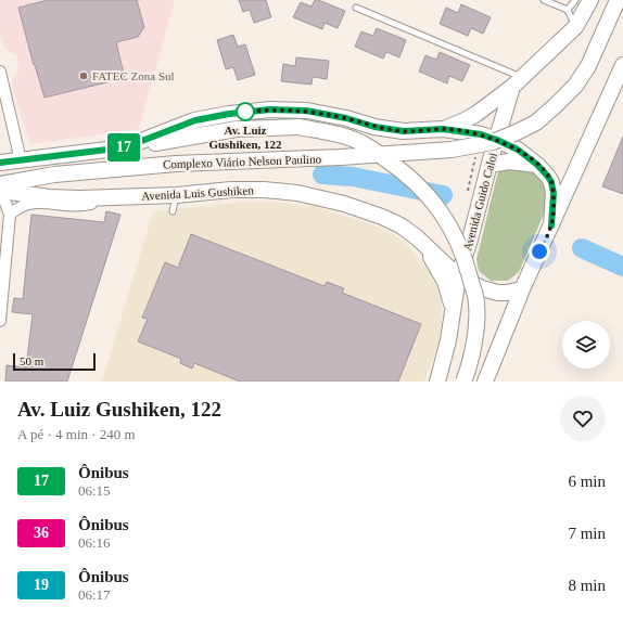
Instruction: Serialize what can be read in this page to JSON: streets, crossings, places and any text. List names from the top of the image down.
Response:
{
  "streets": {
    "main road": ["Complexo Viário Nelson Paulino", "Avenida Luis Gushiken", "Avenida Guido Caloi"]
  },
  "crossings": [
    ["Avenida Luis Gushiken", "Avenida Guido Caloi"]
  ],
  "places": ["FATEC Zona Sul", "Av. Luiz Gushiken, 122"],
  "lines": ["bus line 17"],
  "scale_bar": "50 m",
  "page": {
    "on_map": "17",
    "scale": "50 m",
    "heading": ["Av. Luiz Gushiken, 122", "A pé · 4 min · 240 m"],
    "list": [
      {
        "mark": "17",
        "name": "Ônibus",
        "note": "06:15",
        "value": "6 min"
      },
      {
        "mark": "36",
        "name": "Ônibus",
        "note": "06:16",
        "value": "7 min"
      },
      {
        "mark": "19",
        "name": "Ônibus",
        "note": "06:17",
        "value": "8 min"
      }
    ]
  }
}
